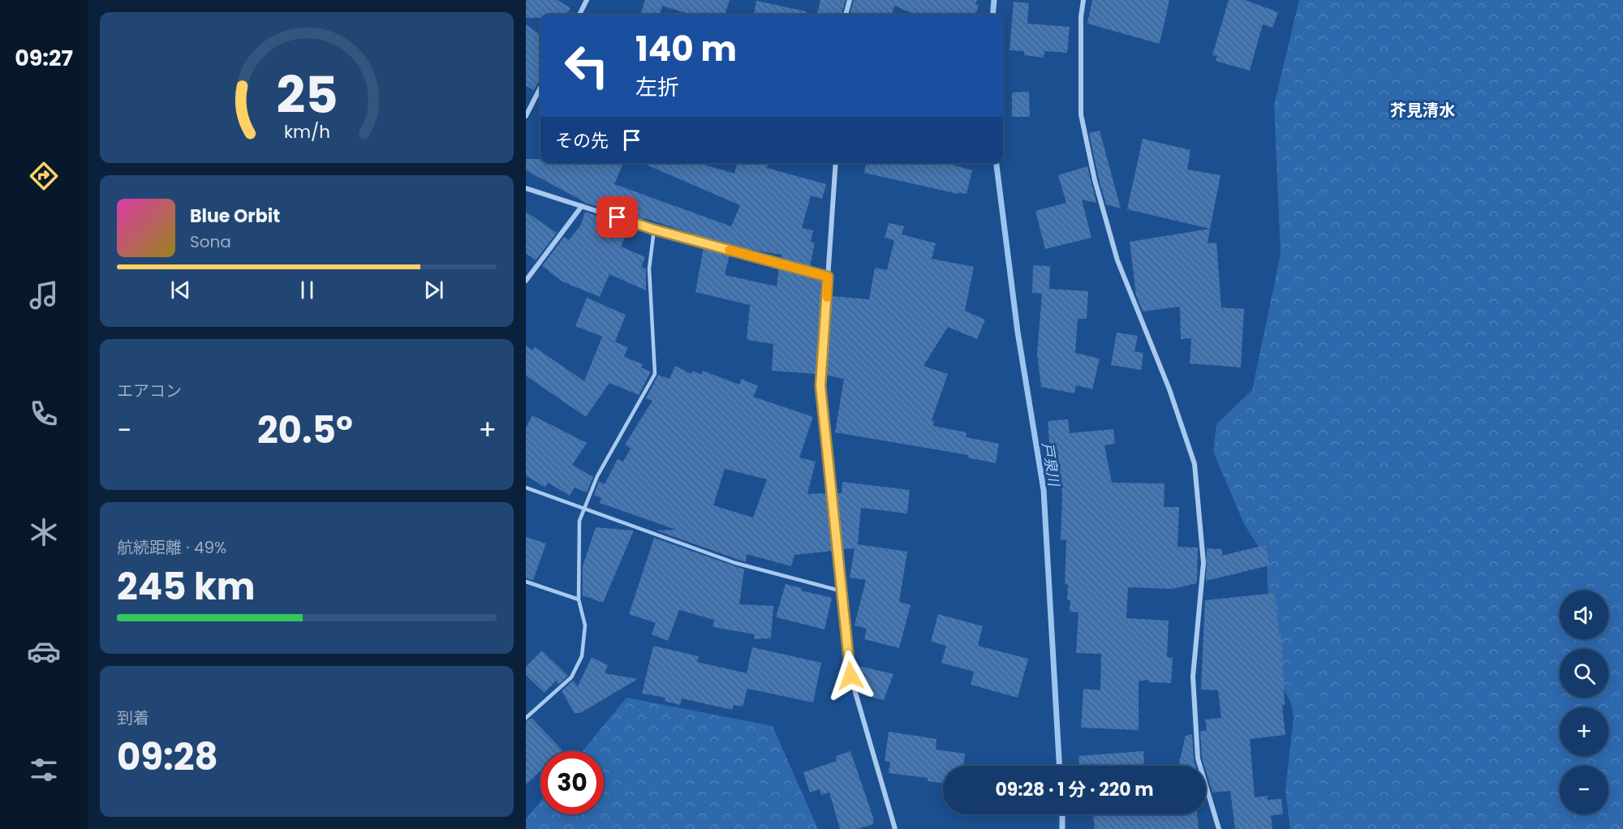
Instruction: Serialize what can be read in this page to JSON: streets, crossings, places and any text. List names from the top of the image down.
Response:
{
  "districts": ["芥見清水"],
  "water": ["戸泉川"],
  "page": {
    "tabs": "09:27",
    "turn": ["140 m", "左折"],
    "then": "その先",
    "song": ["Blue Orbit", "Sona"],
    "tile": [
      "エアコン",
      ["航続距離 · 49%", "245 km"],
      ["到着", "09:28"]
    ],
    "heat": ["−", "20.5°", "+"],
    "map_buttons": ["+", "−"],
    "limit": "30",
    "trip": "09:28 · 1 分 · 220 m",
    "gauge": ["25", "km/h"]
  }
}
